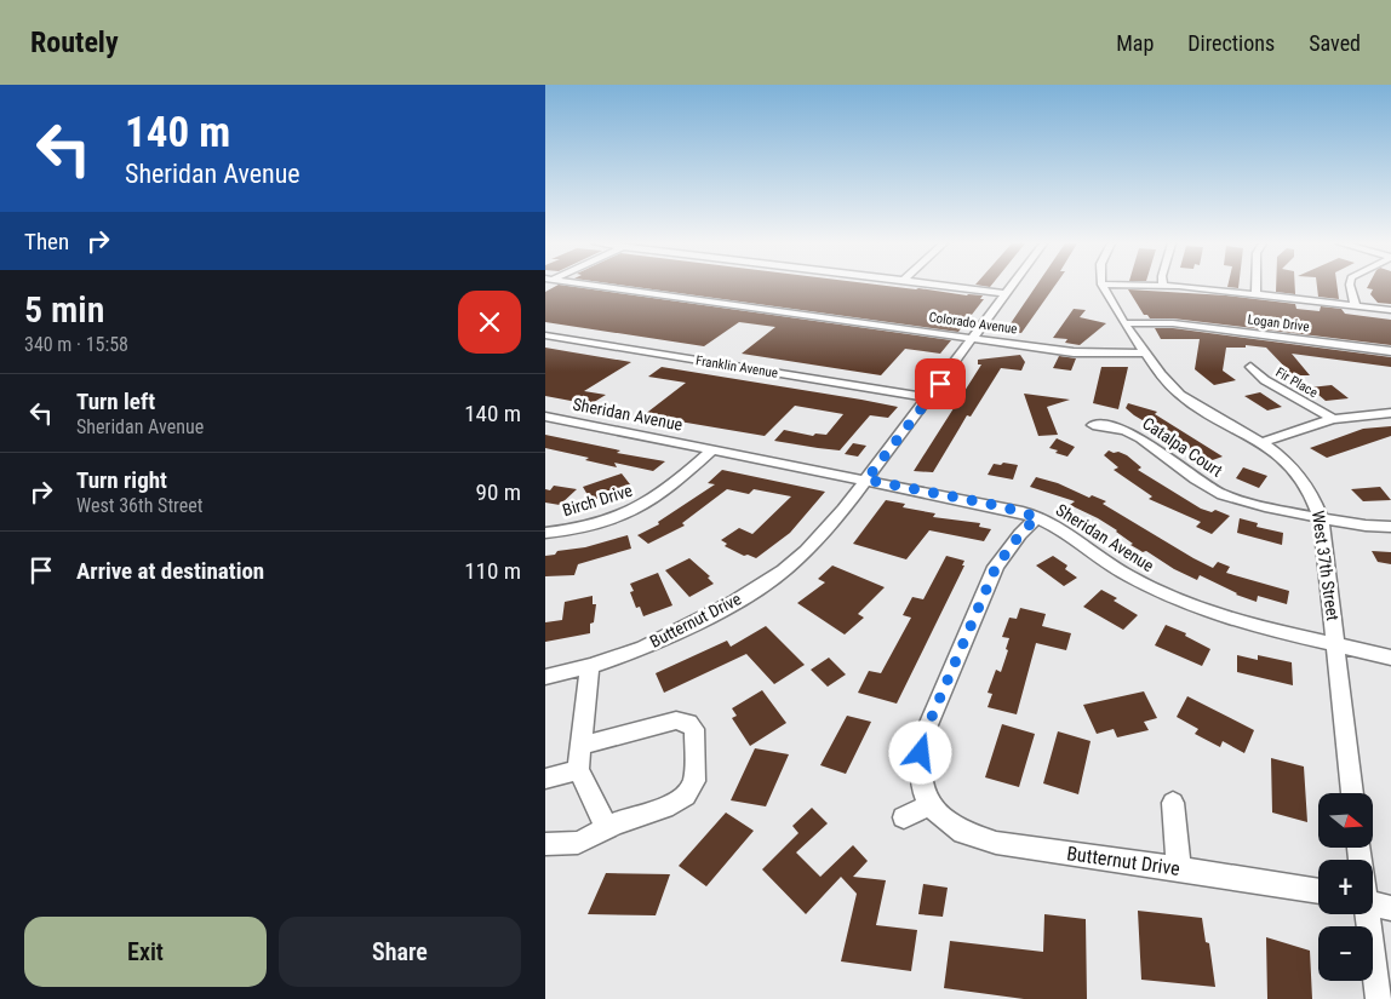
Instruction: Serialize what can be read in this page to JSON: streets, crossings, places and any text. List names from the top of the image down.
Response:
{
  "streets": {
    "street": [
      "Colorado Avenue",
      "Logan Drive",
      "Franklin Avenue",
      "Fir Place",
      "Sheridan Avenue",
      "Catalpa Court",
      "Birch Drive",
      "West 37th Street",
      "Butternut Drive"
    ]
  },
  "crossings": [
    ["Colorado Avenue", "West 37th Street"],
    ["Colorado Avenue", "Butternut Drive"],
    ["Logan Drive", "West 37th Street"],
    ["Franklin Avenue", "Butternut Drive"],
    ["Sheridan Avenue", "Birch Drive"],
    ["Sheridan Avenue", "West 37th Street"],
    ["Sheridan Avenue", "Butternut Drive"],
    ["Catalpa Court", "West 37th Street"]
  ],
  "north": "right",
  "page": {
    "header": "Routely",
    "nav": ["Map", "Directions", "Saved"],
    "turn": ["140 m", "Sheridan Avenue"],
    "then": "Then",
    "heading": ["5 min", "340 m · 15:58"],
    "list": [
      {
        "name": "Turn left",
        "note": "Sheridan Avenue",
        "value": "140 m"
      },
      {
        "name": "Turn right",
        "note": "West 36th Street",
        "value": "90 m"
      },
      {
        "name": "Arrive at destination",
        "value": "110 m"
      }
    ],
    "map_buttons": ["+", "−"],
    "buttons": ["Exit", "Share"]
  }
}
